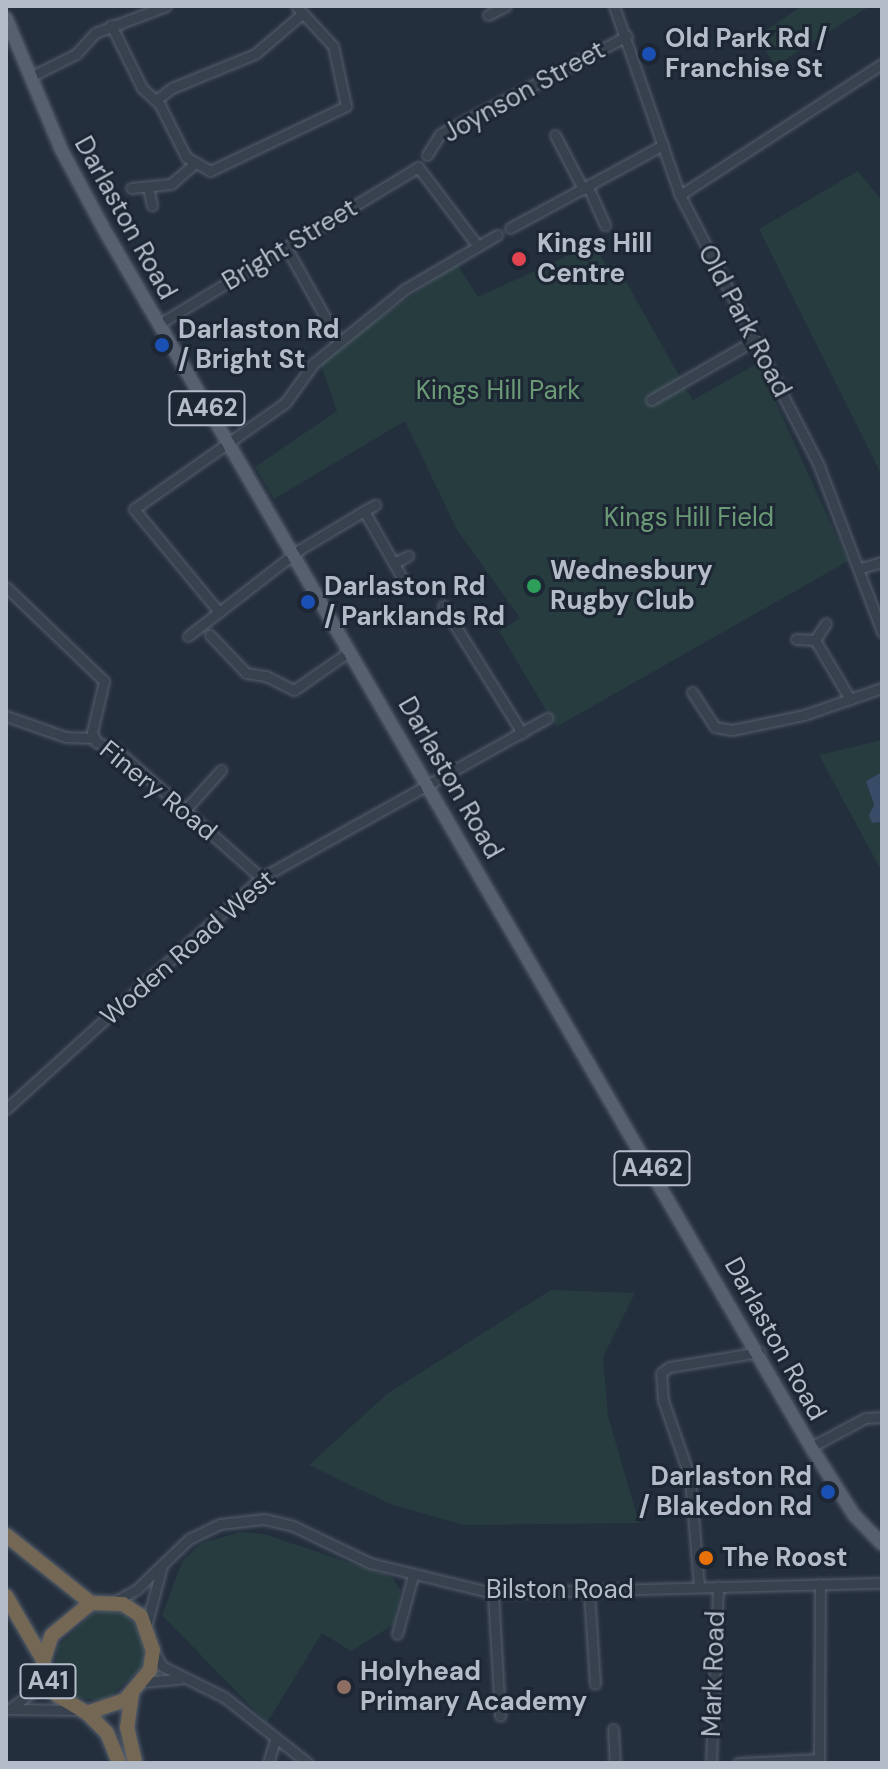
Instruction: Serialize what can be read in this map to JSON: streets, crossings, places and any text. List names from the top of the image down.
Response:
{
  "streets": {
    "highway": ["A41"],
    "main road": ["Darlaston Road", "A462"],
    "street": [
      "Joynson Street",
      "Bright Street",
      "Old Park Road",
      "Finery Road",
      "Woden Road West",
      "Bilston Road",
      "Mark Road"
    ]
  },
  "crossings": [
    ["Joynson Street", "Old Park Road"],
    ["Darlaston Road", "Bright Street"],
    ["Darlaston Road", "Woden Road West"],
    ["Finery Road", "Woden Road West"],
    ["Bilston Road", "Mark Road"],
    ["Bilston Road", "A41"]
  ],
  "parks": ["Kings Hill Park", "Kings Hill Field"],
  "places": [
    "Old Park Rd / Franchise St",
    "Kings Hill Centre",
    "Darlaston Rd / Bright St",
    "Wednesbury Rugby Club",
    "Darlaston Rd / Parklands Rd",
    "Darlaston Rd / Blakedon Rd",
    "The Roost",
    "Holyhead Primary Academy"
  ]
}
